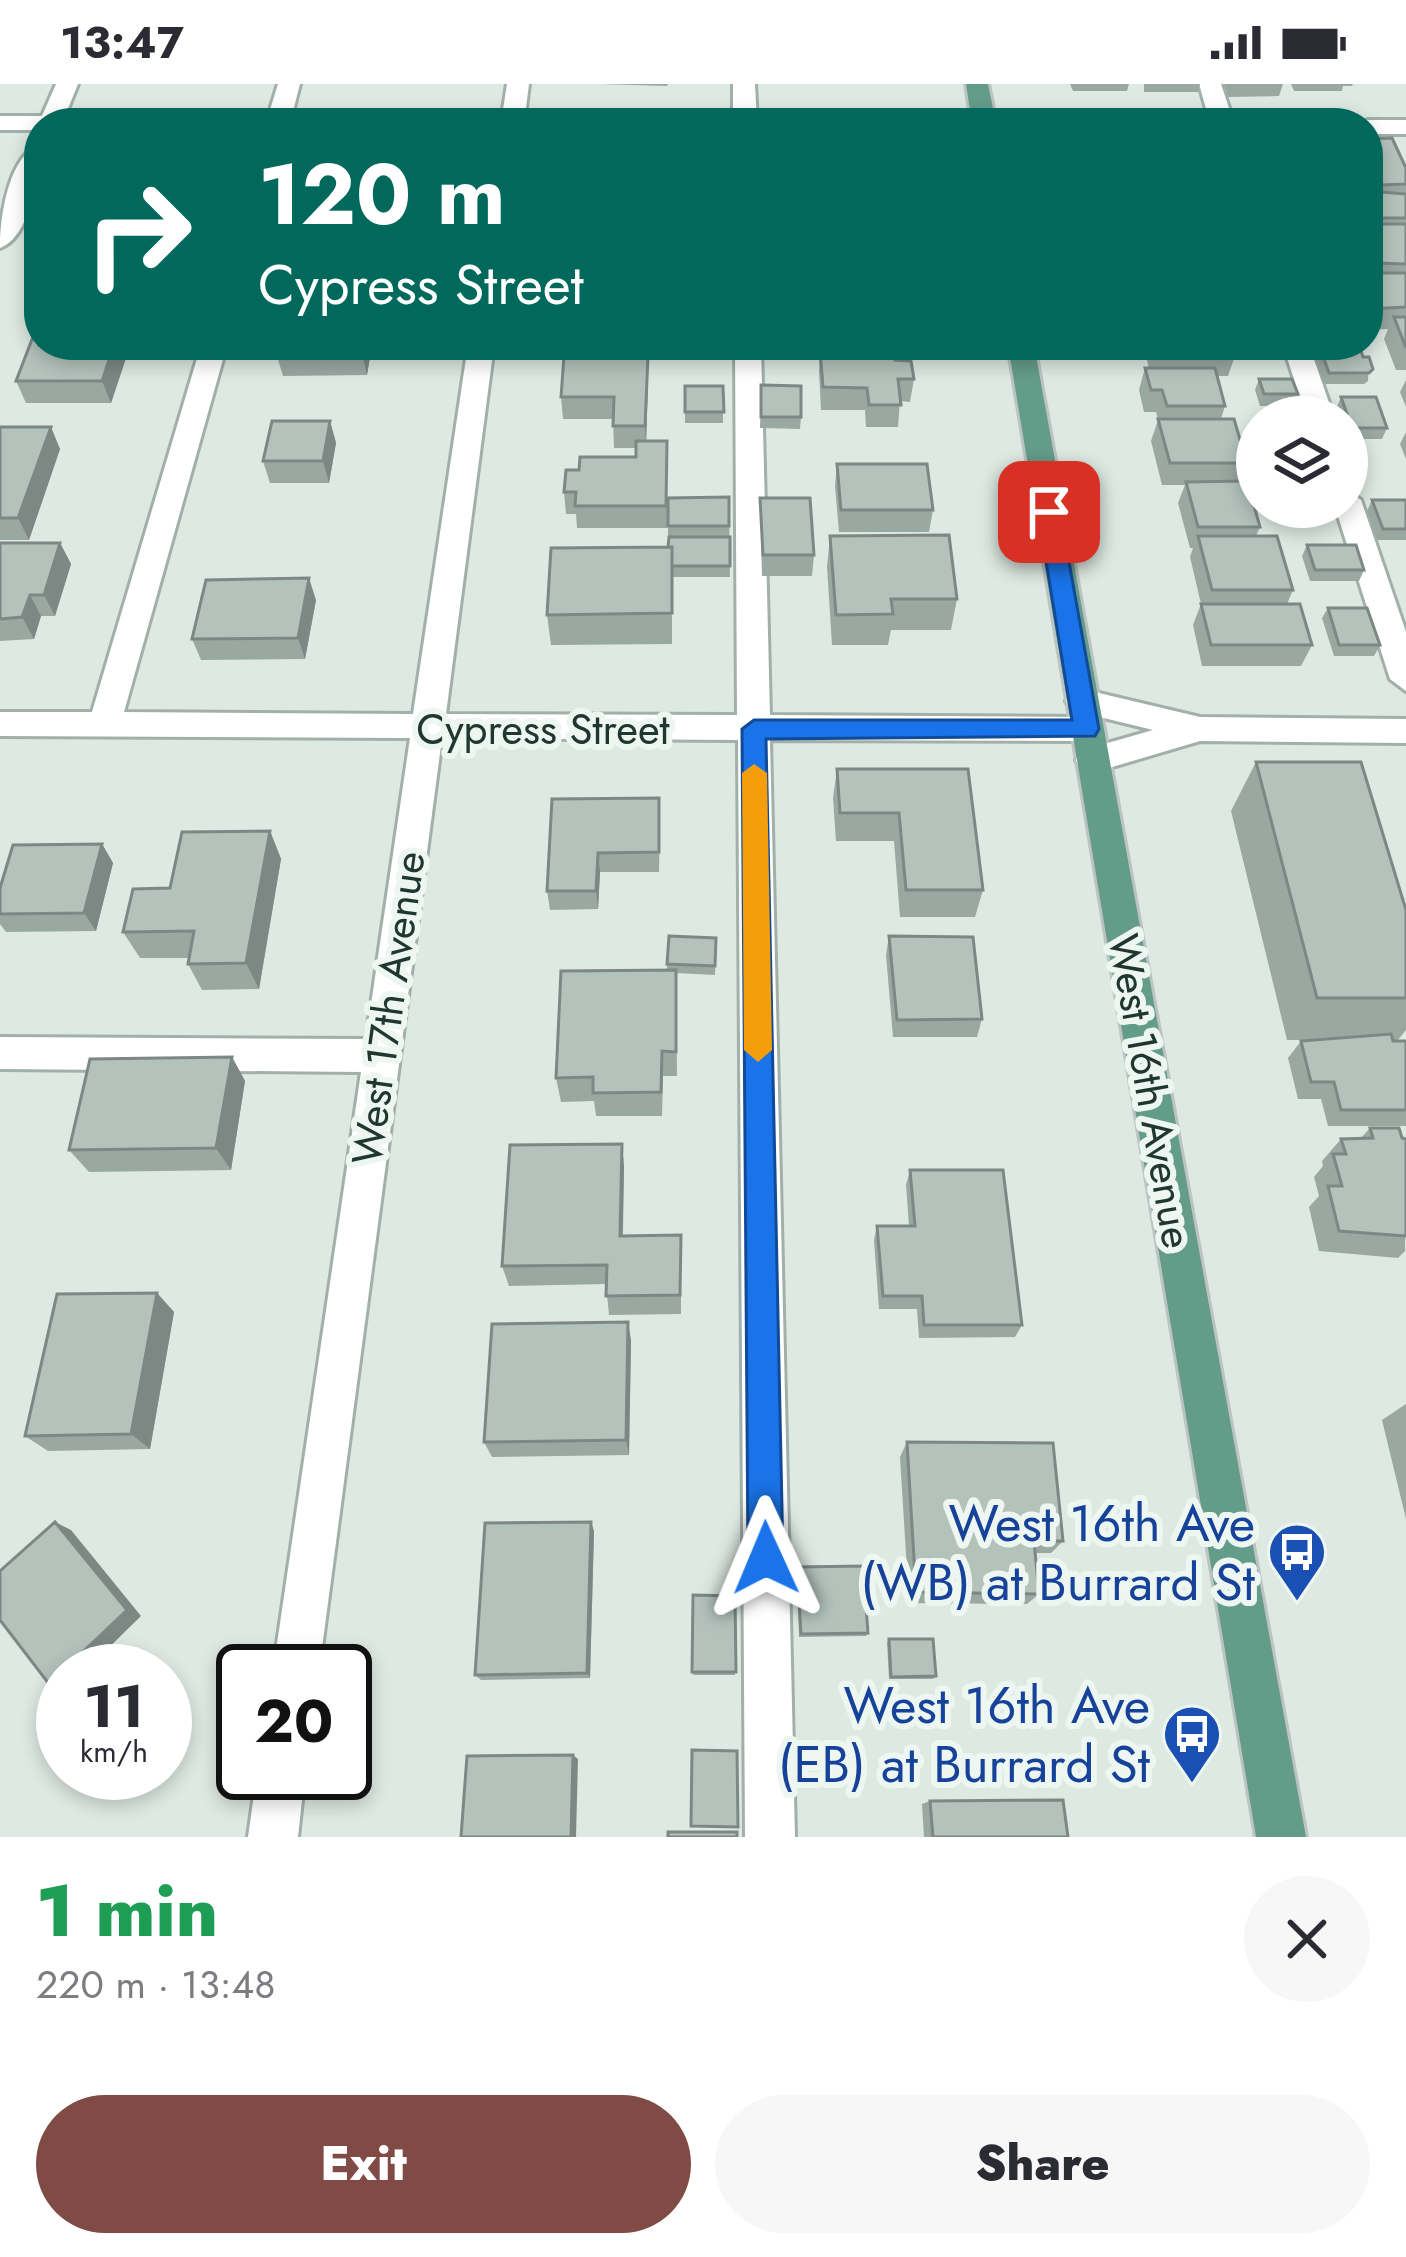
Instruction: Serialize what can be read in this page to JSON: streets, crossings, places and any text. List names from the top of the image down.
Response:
{
  "streets": {
    "main road": ["West 16th Avenue"],
    "street": ["Cypress Street", "West 17th Avenue"]
  },
  "crossings": [
    ["Cypress Street", "West 17th Avenue"],
    ["Cypress Street", "West 16th Avenue"]
  ],
  "places": {
    "bus stop": ["West 16th Ave (WB) at Burrard St", "West 16th Ave (EB) at Burrard St"]
  },
  "page": {
    "status": "13:47",
    "turn": ["120 m", "Cypress Street"],
    "speed": "11 km/h",
    "limit": "20",
    "heading": ["1 min", "220 m · 13:48"],
    "buttons": ["Exit", "Share"]
  }
}
